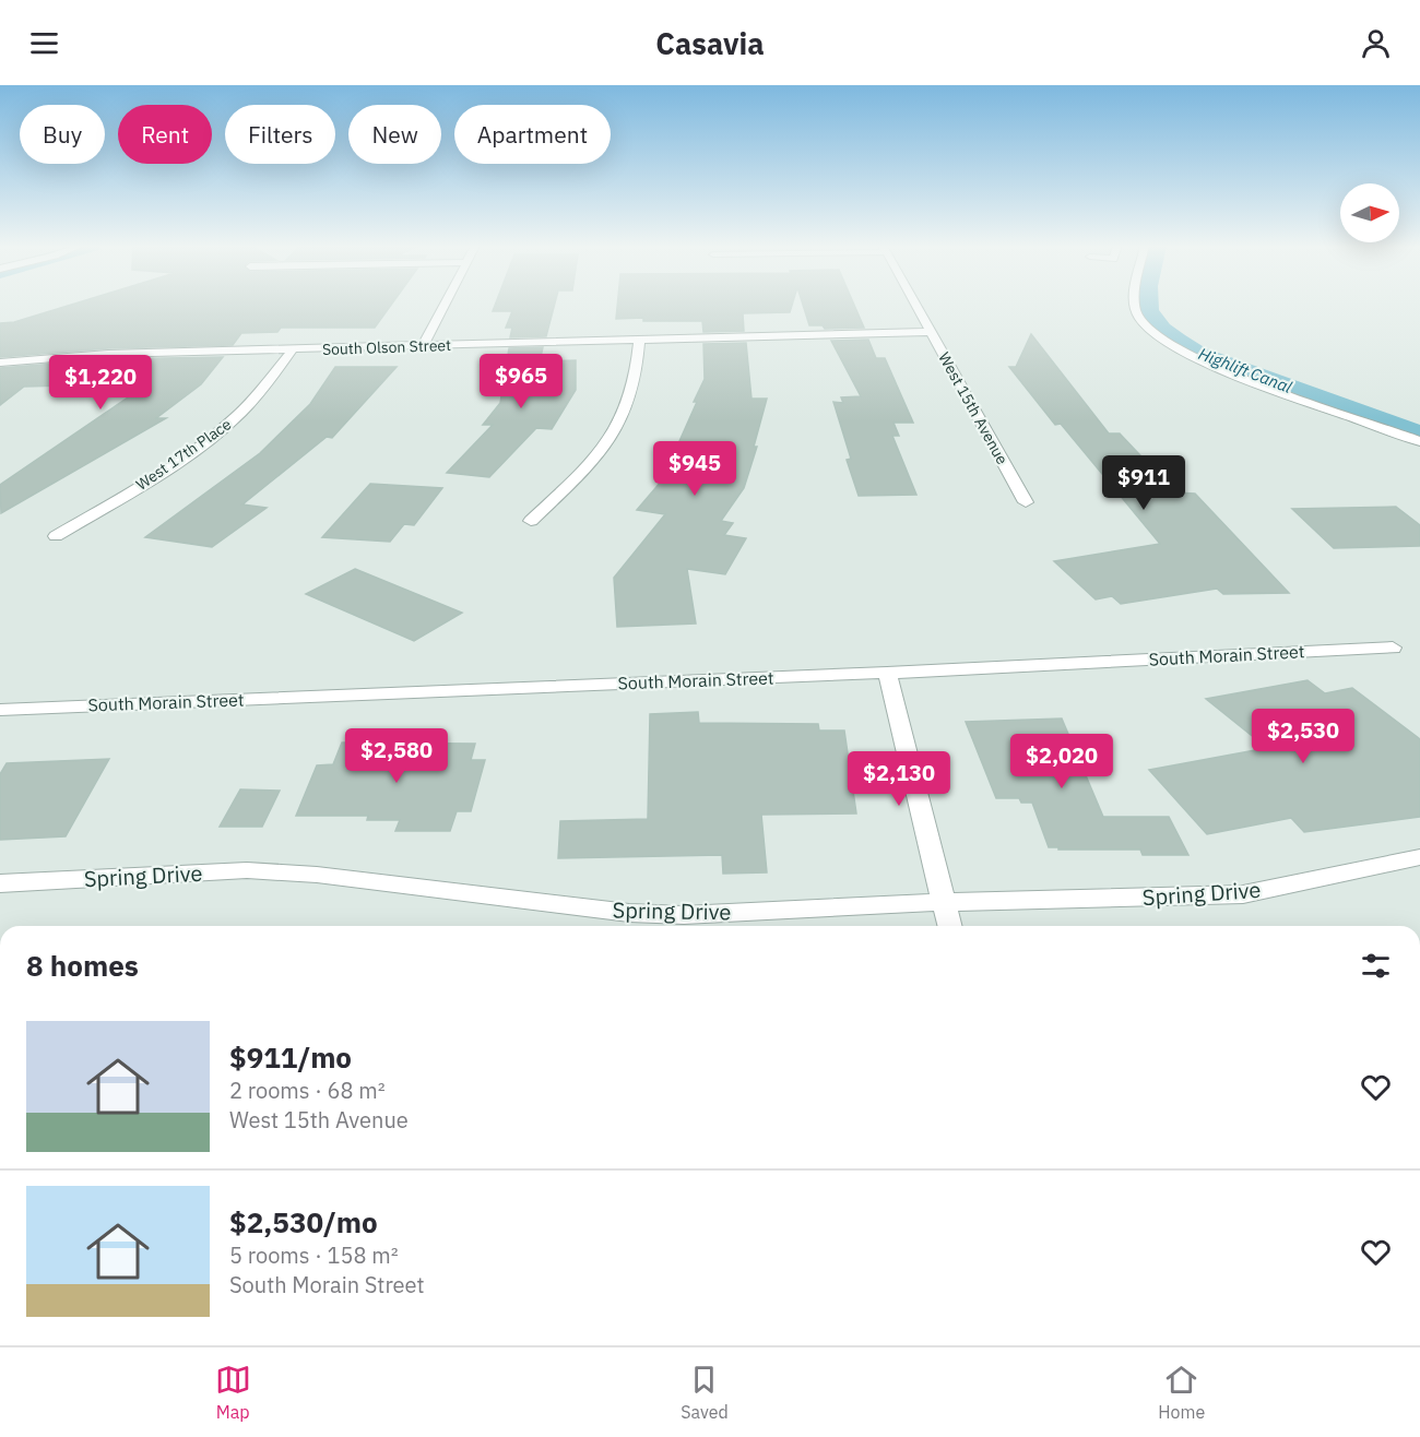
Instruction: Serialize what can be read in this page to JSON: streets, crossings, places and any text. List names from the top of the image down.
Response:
{
  "streets": {
    "street": [
      "South Olson Street",
      "West 15th Avenue",
      "West 17th Place",
      "South Morain Street",
      "Spring Drive"
    ]
  },
  "crossings": [
    ["South Olson Street", "West 15th Avenue"],
    ["South Olson Street", "West 17th Place"]
  ],
  "water": ["Highlift Canal"],
  "north": "right",
  "page": {
    "header": "Casavia",
    "chip": [
      "Buy",
      "Rent",
      "Filters",
      "New",
      "Apartment"
    ],
    "price": [
      "$965",
      "$1,220",
      "$945",
      "$911",
      "$2,530",
      "$2,580",
      "$2,020",
      "$2,130"
    ],
    "heading": "8 homes",
    "list": [
      {
        "name": "$911/mo",
        "note": "2 rooms · 68 m² · West 15th Avenue"
      },
      {
        "name": "$2,530/mo",
        "note": "5 rooms · 158 m² · South Morain Street"
      }
    ],
    "tabs": ["Map", "Saved", "Home"]
  }
}
